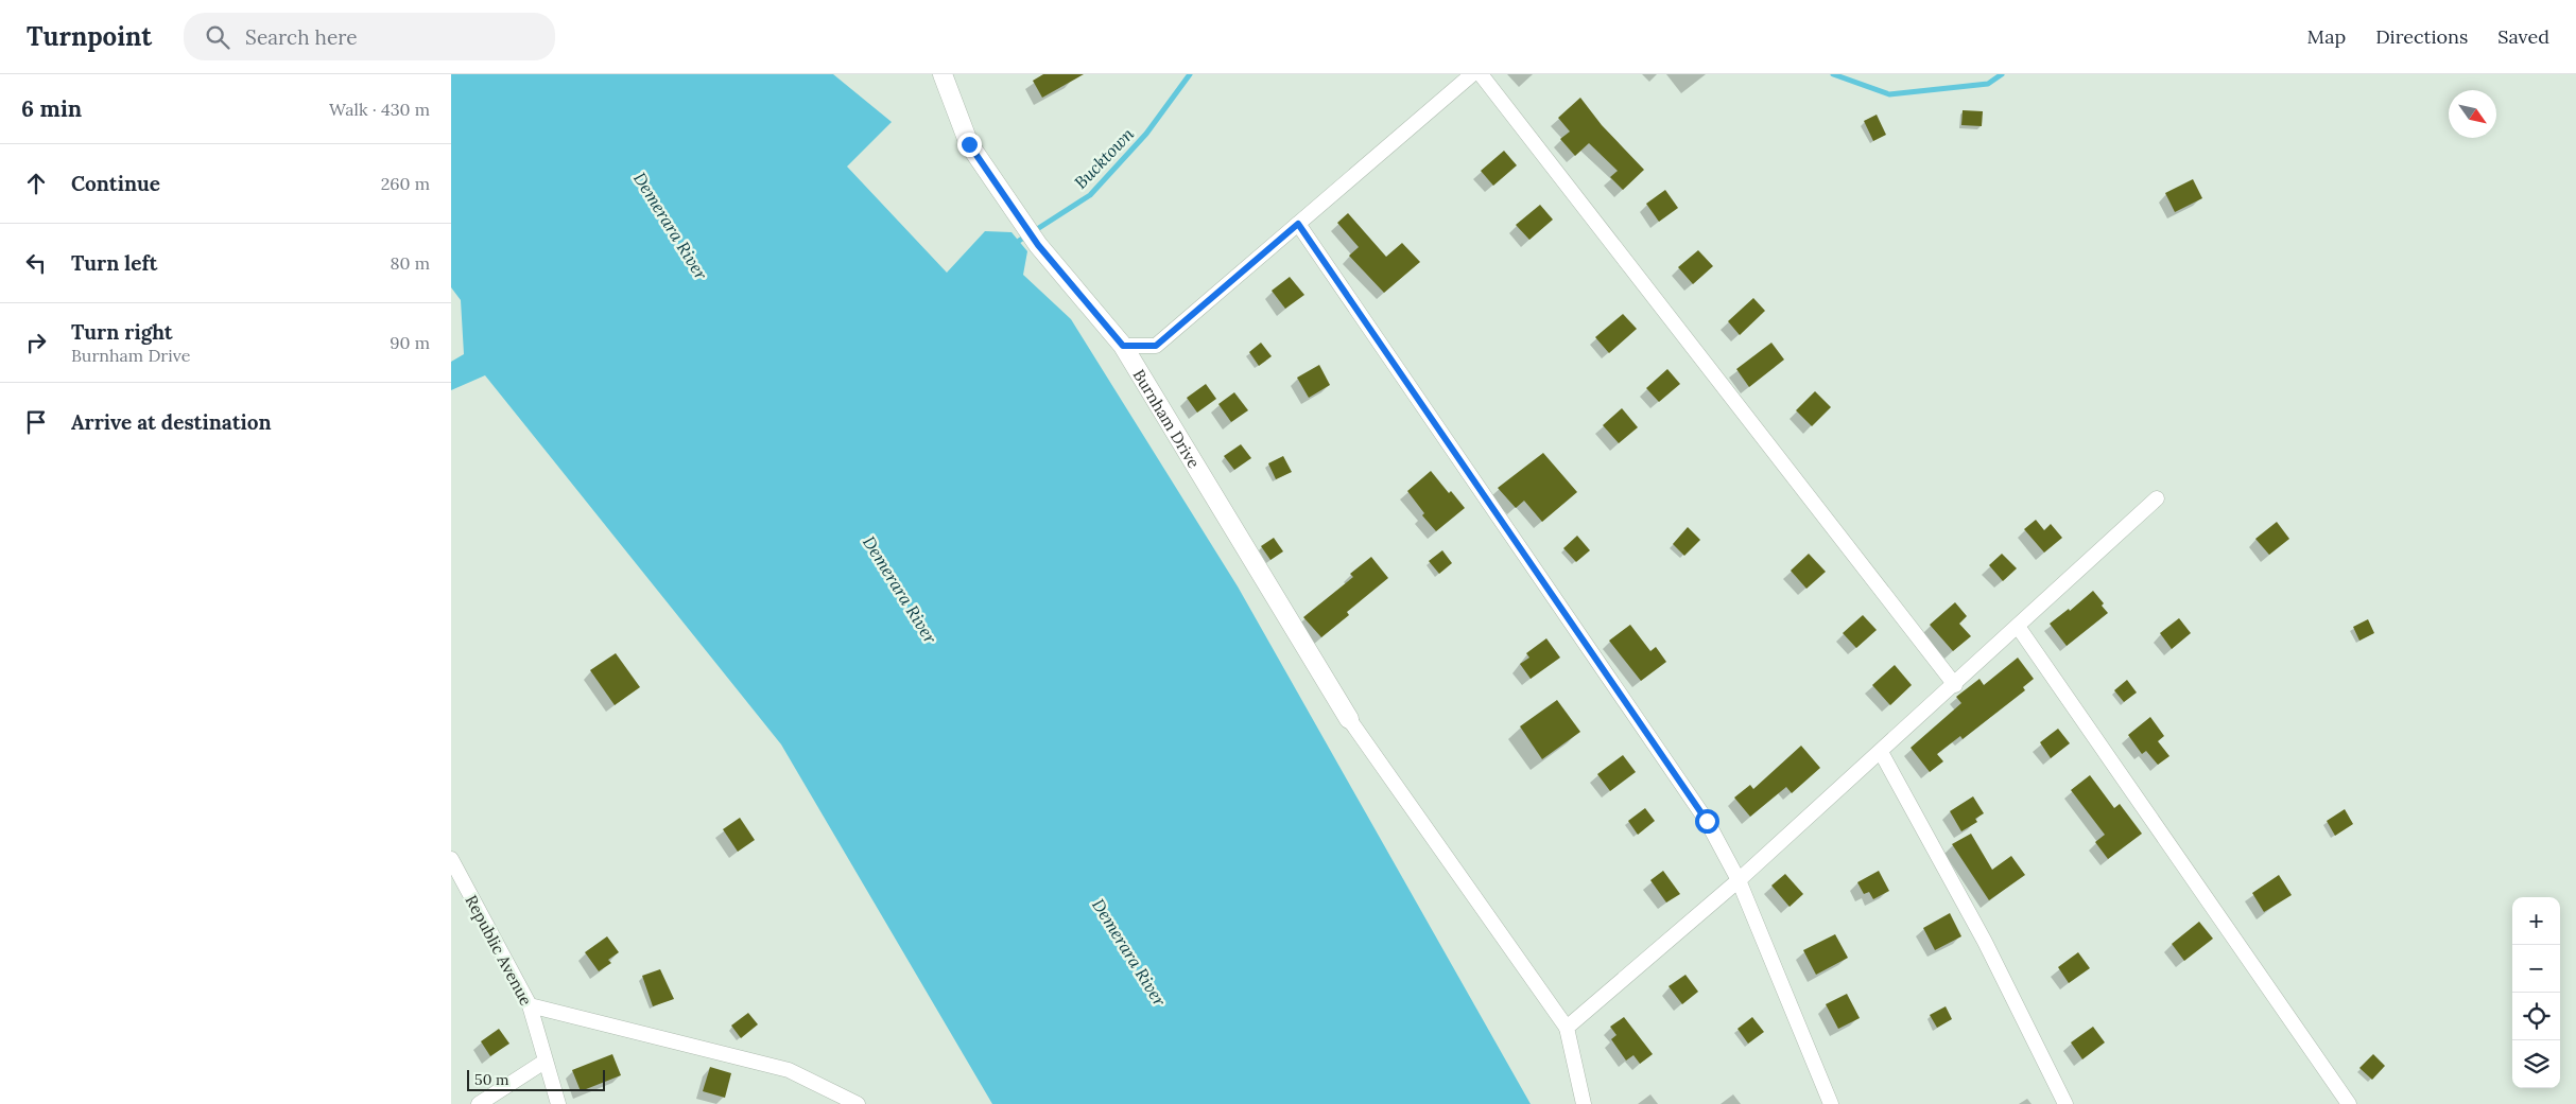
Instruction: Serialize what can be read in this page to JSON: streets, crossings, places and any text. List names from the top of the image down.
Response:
{
  "streets": {
    "street": ["Burnham Drive", "Republic Avenue"]
  },
  "water": ["Bucktown", "Demerara River"],
  "scale_bar": "50 m",
  "north": "bottom right",
  "page": {
    "header": "Turnpoint",
    "search": "Search here",
    "nav": ["Map", "Directions", "Saved"],
    "heading": ["6 min", "Walk · 430 m"],
    "list": [
      ["Continue", "260 m"],
      ["Turn left", "80 m"],
      ["Turn right", "Burnham Drive", "90 m"],
      "Arrive at destination"
    ],
    "map_buttons": ["+", "−"],
    "scale": "50 m"
  }
}
